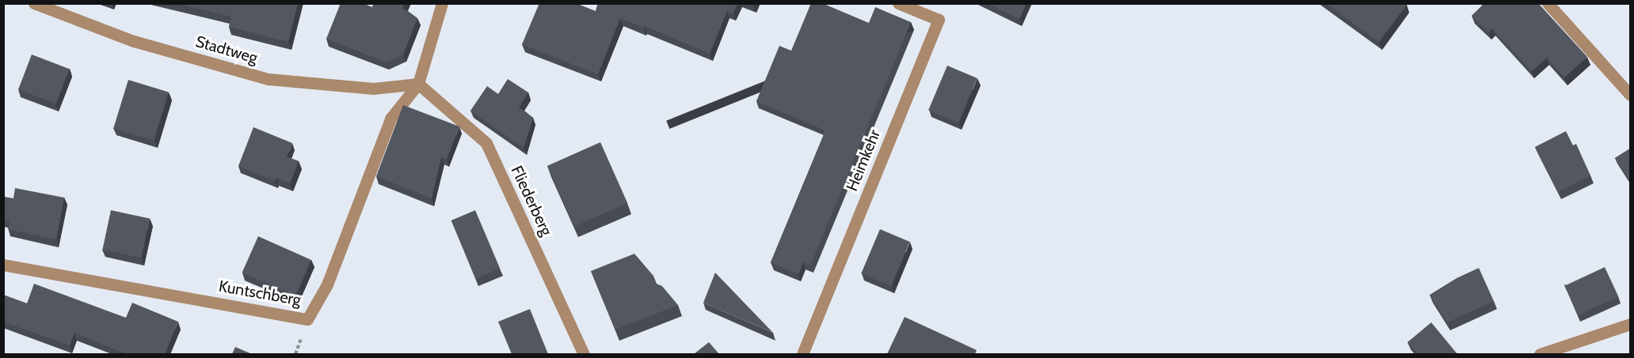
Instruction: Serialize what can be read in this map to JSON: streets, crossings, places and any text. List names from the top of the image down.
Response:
{
  "streets": {
    "street": [
      "Stadtweg",
      "Heimkehr",
      "Fliederberg",
      "Kuntschberg"
    ]
  },
  "crossings": [
    ["Stadtweg", "Fliederberg"],
    ["Stadtweg", "Kuntschberg"],
    ["Fliederberg", "Kuntschberg"]
  ]
}
